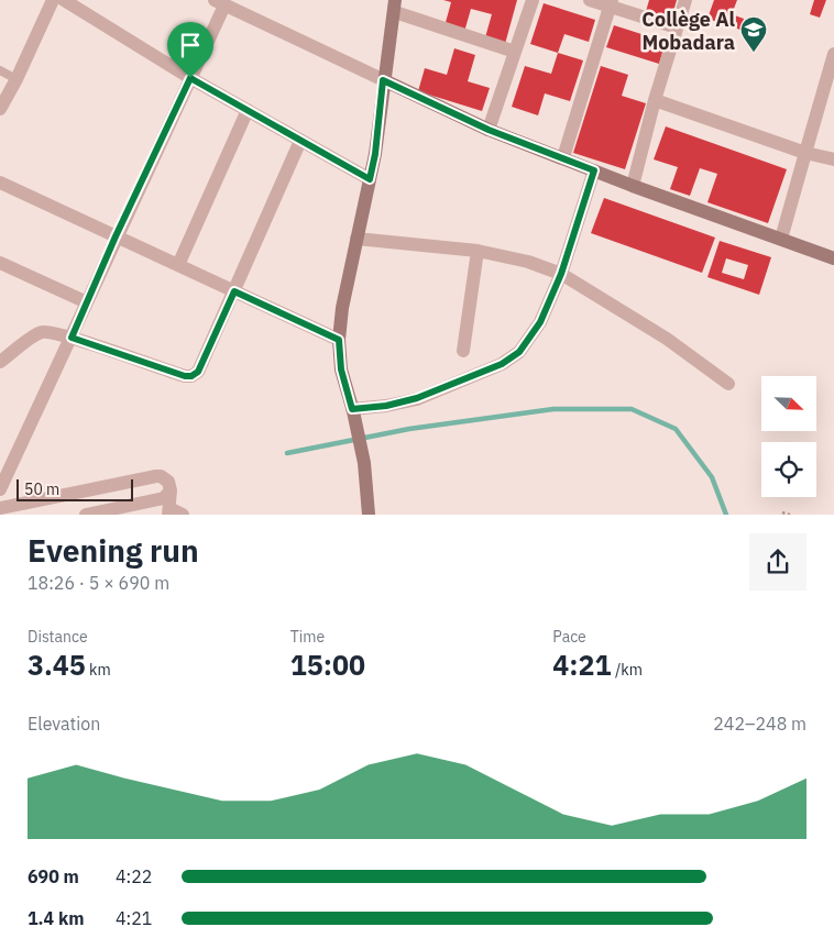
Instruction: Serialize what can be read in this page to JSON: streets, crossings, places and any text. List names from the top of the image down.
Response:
{
  "places": {
    "school or university": ["Collège Al Mobadara"]
  },
  "scale_bar": "50 m",
  "north": "bottom right",
  "page": {
    "scale": "50 m",
    "heading": ["Evening run", "18:26 · 5 × 690 m"],
    "stats": [
      ["Distance", "3.45 km"],
      ["Time", "15:00"],
      ["Pace", "4:21 /km"]
    ],
    "chart": ["Elevation", "242–248 m"],
    "list": [
      {
        "name": "690 m",
        "note": "4:22"
      },
      {
        "name": "1.4 km",
        "note": "4:21"
      }
    ]
  }
}
